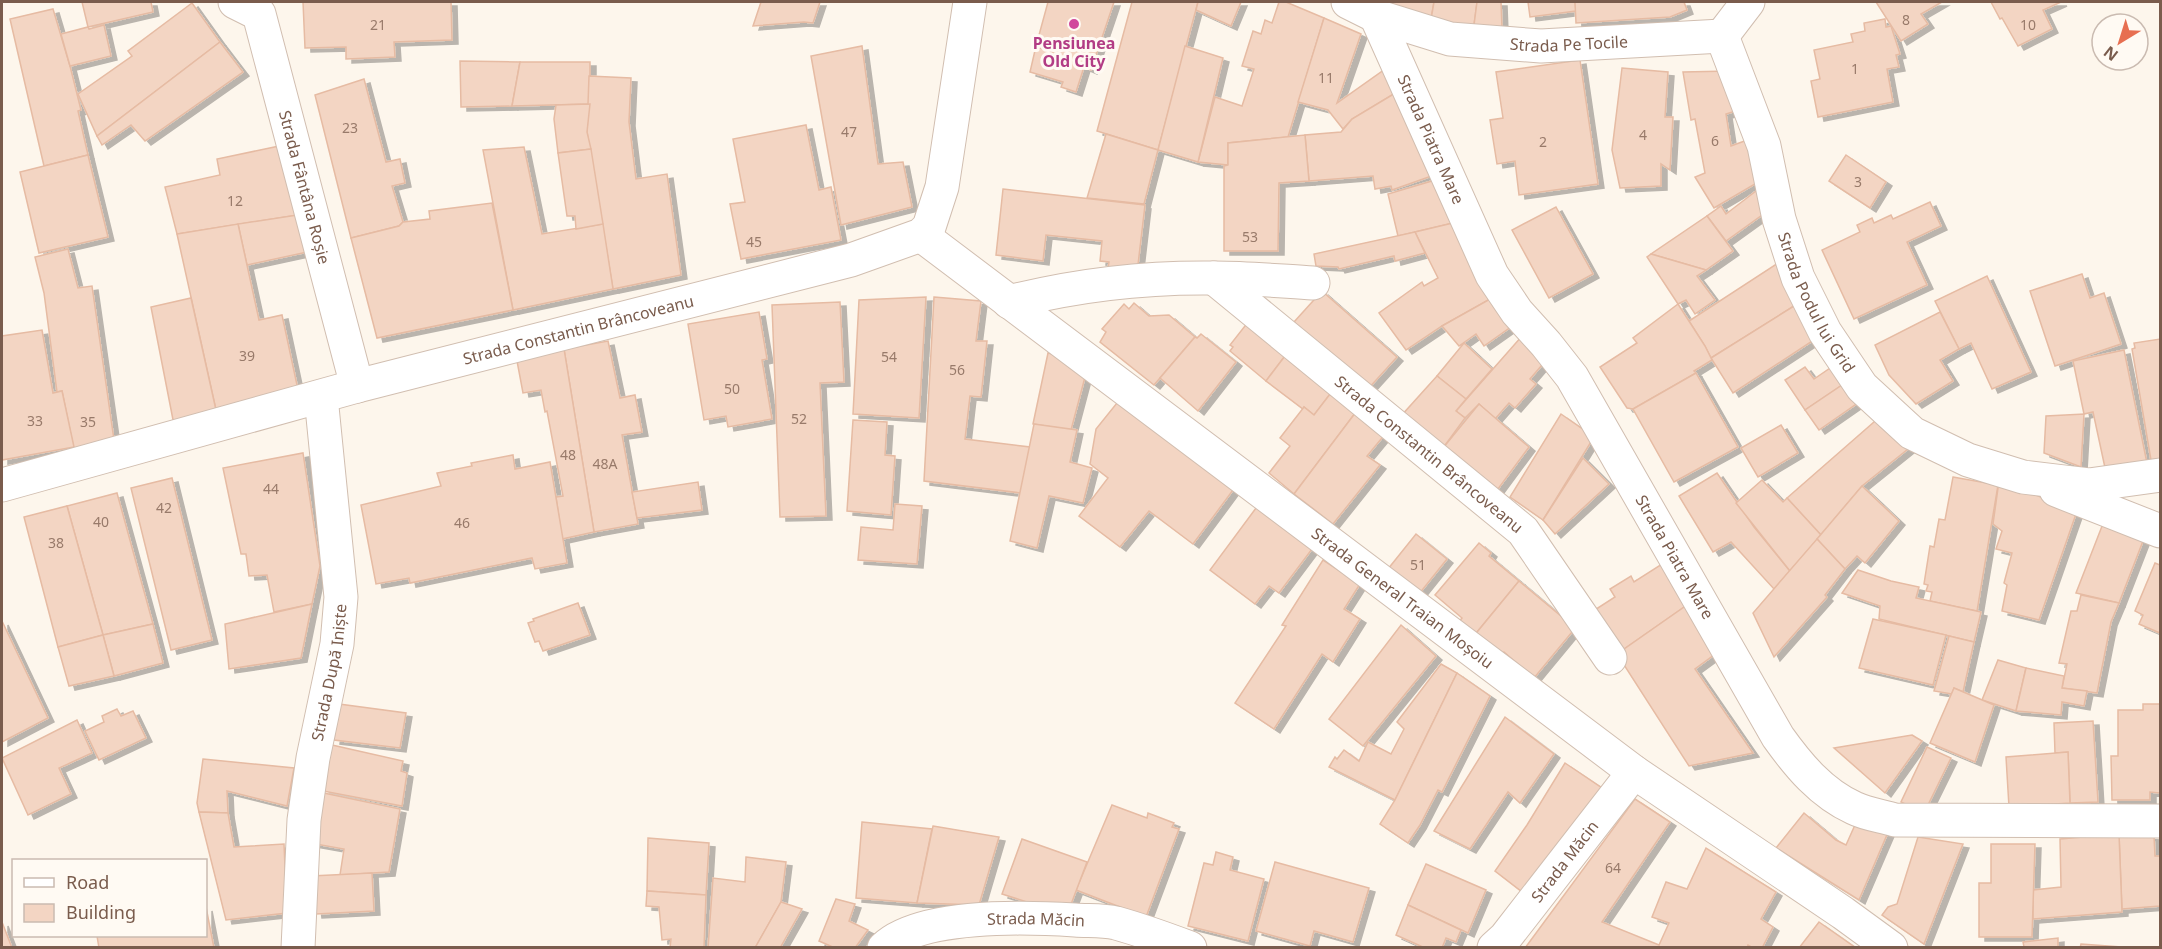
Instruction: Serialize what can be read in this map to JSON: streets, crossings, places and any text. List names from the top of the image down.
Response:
{
  "streets": {
    "street": [
      "Strada Pe Tocile",
      "Strada Piatra Mare",
      "Strada Fântâna Roșie",
      "Strada Podul lui Grid",
      "Strada Constantin Brâncoveanu",
      "Strada General Traian Moșoiu",
      "Strada După Iniște",
      "Strada Măcin"
    ]
  },
  "crossings": [
    ["Strada Pe Tocile", "Strada Piatra Mare"],
    ["Strada Pe Tocile", "Strada Podul lui Grid"],
    ["Strada Fântâna Roșie", "Strada Constantin Brâncoveanu"],
    ["Strada Constantin Brâncoveanu", "Strada General Traian Moșoiu"],
    ["Strada Constantin Brâncoveanu", "Strada După Iniște"],
    ["Strada General Traian Moșoiu", "Strada Măcin"]
  ],
  "places": ["Pensiunea Old City"],
  "house_numbers": [
    "8",
    "21",
    "10",
    "1",
    "11",
    "23",
    "47",
    "4",
    "6",
    "2",
    "3",
    "12",
    "53",
    "45",
    "39",
    "54",
    "56",
    "50",
    "52",
    "33",
    "35",
    "48",
    "48A",
    "44",
    "42",
    "40",
    "46",
    "38",
    "51",
    "64"
  ],
  "legend": ["Road", "Building"],
  "north": "bottom left"
}
